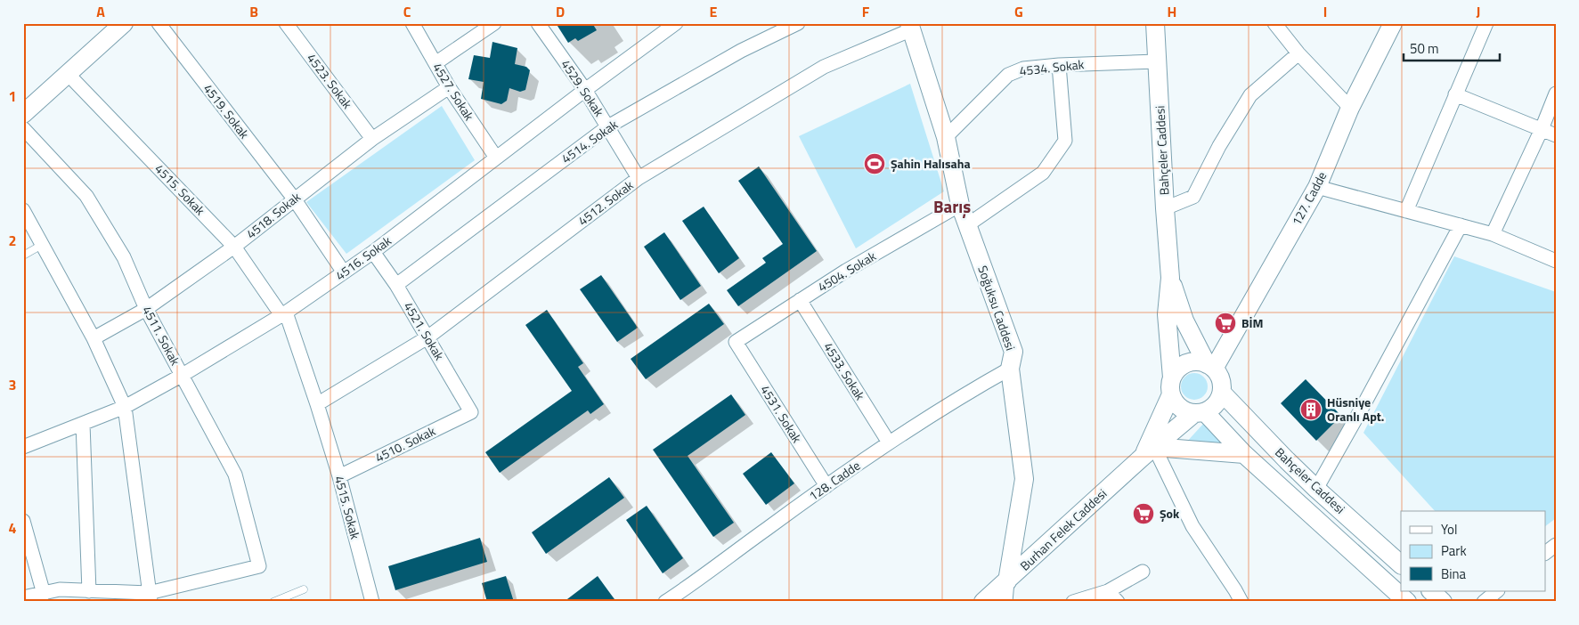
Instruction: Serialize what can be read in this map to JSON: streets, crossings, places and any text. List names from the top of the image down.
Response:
{
  "streets": {
    "street": [
      "4534. Sokak",
      "4523. Sokak",
      "4529. Sokak",
      "4527. Sokak",
      "4519. Sokak",
      "4514. Sokak",
      "Bahçeler Caddesi",
      "4515. Sokak",
      "127. Cadde",
      "4512. Sokak",
      "4518. Sokak",
      "4516. Sokak",
      "4504. Sokak",
      "Soğuksu Caddesi",
      "4521. Sokak",
      "4511. Sokak",
      "4533. Sokak",
      "4531. Sokak",
      "4510. Sokak",
      "128. Cadde",
      "Burhan Felek Caddesi"
    ]
  },
  "crossings": [
    ["4534. Sokak", "Bahçeler Caddesi"],
    ["4534. Sokak", "Soğuksu Caddesi"],
    ["4523. Sokak", "4518. Sokak"],
    ["4529. Sokak", "4514. Sokak"],
    ["4529. Sokak", "4512. Sokak"],
    ["4529. Sokak", "4516. Sokak"],
    ["4527. Sokak", "4518. Sokak"],
    ["4527. Sokak", "4516. Sokak"],
    ["4519. Sokak", "4518. Sokak"],
    ["4519. Sokak", "4516. Sokak"],
    ["4514. Sokak", "4521. Sokak"],
    ["Bahçeler Caddesi", "127. Cadde"],
    ["Bahçeler Caddesi", "Burhan Felek Caddesi"],
    ["4515. Sokak", "4512. Sokak"],
    ["4515. Sokak", "4518. Sokak"],
    ["4515. Sokak", "4516. Sokak"],
    ["4515. Sokak", "4510. Sokak"],
    ["127. Cadde", "Burhan Felek Caddesi"],
    ["4512. Sokak", "Soğuksu Caddesi"],
    ["4512. Sokak", "4521. Sokak"],
    ["4518. Sokak", "4511. Sokak"],
    ["4516. Sokak", "4521. Sokak"],
    ["4516. Sokak", "4511. Sokak"],
    ["4504. Sokak", "Soğuksu Caddesi"],
    ["4504. Sokak", "4533. Sokak"],
    ["4504. Sokak", "4531. Sokak"],
    ["Soğuksu Caddesi", "128. Cadde"],
    ["Soğuksu Caddesi", "Burhan Felek Caddesi"],
    ["4521. Sokak", "4510. Sokak"],
    ["4533. Sokak", "128. Cadde"],
    ["4531. Sokak", "128. Cadde"]
  ],
  "districts": ["Barış"],
  "places": {
    "sports": ["Şahin Halısaha"],
    "supermarket": ["BİM", "Şok"],
    "building": ["Hüsniye Oranlı Apt."]
  },
  "legend": ["Yol", "Park", "Bina"],
  "scale_bar": "50 m",
  "grid": {
    "columns": [
      "A",
      "B",
      "C",
      "D",
      "E",
      "F",
      "G",
      "H",
      "I",
      "J"
    ],
    "rows": [
      "1",
      "2",
      "3",
      "4"
    ]
  }
}
